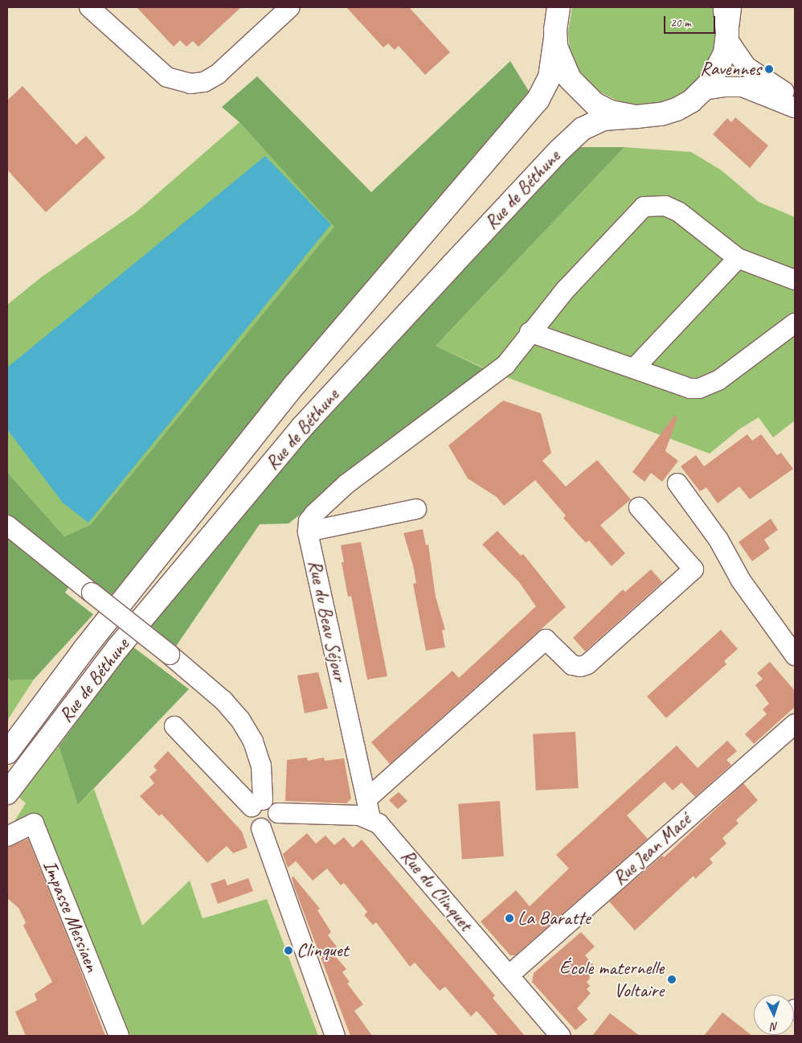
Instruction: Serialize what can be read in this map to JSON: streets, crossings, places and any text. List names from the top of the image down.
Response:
{
  "streets": {
    "main road": ["Rue de Béthune"],
    "street": [
      "Rue du Beau Séjour",
      "Rue Jean Macé",
      "Rue du Clinquet",
      "Impasse Messiaen"
    ]
  },
  "crossings": [
    ["Rue du Beau Séjour", "Rue du Clinquet"],
    ["Rue Jean Macé", "Rue du Clinquet"]
  ],
  "places": [
    "Ravennes",
    "La Baratte",
    "Clinquet",
    "École maternelle Voltaire"
  ],
  "scale_bar": "20 m",
  "north": "bottom"
}
